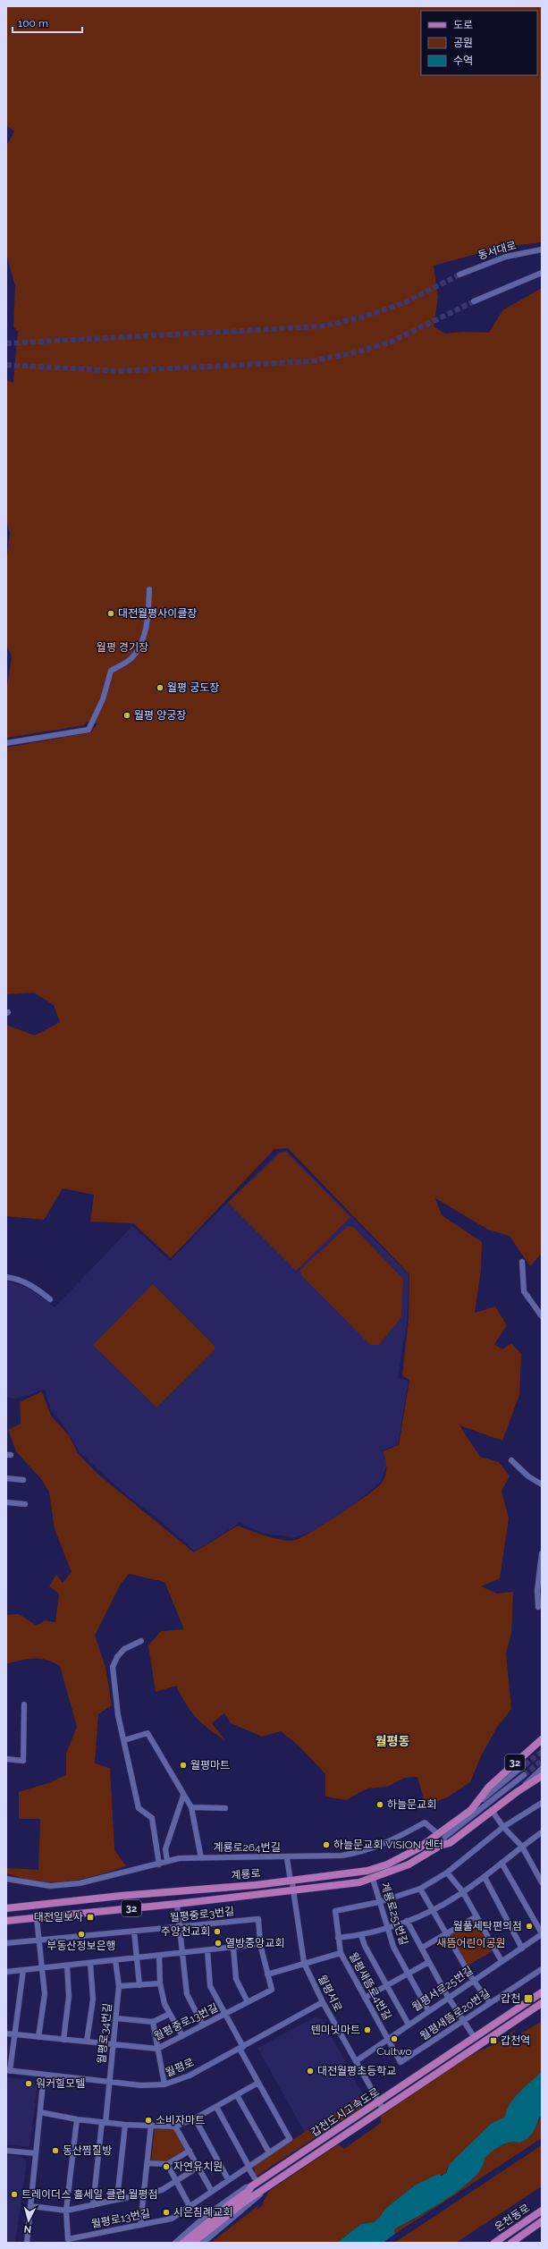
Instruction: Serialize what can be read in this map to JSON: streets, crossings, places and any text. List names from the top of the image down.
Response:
{
  "streets": {
    "main road": [
      "32",
      "계룡로",
      "갑천도시고속도로",
      "온천동로"
    ],
    "street": [
      "동서대로",
      "계룡로264번길",
      "계룡로251번길",
      "월평중로3번길",
      "월평새뜸로4번길",
      "월평서로25번길",
      "월평서로",
      "월평새뜸로20번길",
      "월평중로13번길",
      "월평로34번길",
      "월평로",
      "월평로13번길"
    ]
  },
  "crossings": [
    ["32", "계룡로"],
    ["계룡로264번길", "계룡로"],
    ["계룡로264번길", "월평서로"],
    ["계룡로", "계룡로251번길"],
    ["계룡로", "월평서로"],
    ["계룡로251번길", "월평새뜸로4번길"],
    ["계룡로251번길", "월평서로25번길"],
    ["월평중로3번길", "월평중로13번길"],
    ["월평새뜸로4번길", "월평서로25번길"],
    ["월평새뜸로4번길", "월평새뜸로20번길"],
    ["월평서로25번길", "월평서로"],
    ["월평서로25번길", "월평새뜸로20번길"],
    ["월평서로", "월평로"],
    ["월평서로", "갑천도시고속도로"],
    ["월평중로13번길", "월평로34번길"],
    ["월평중로13번길", "월평로13번길"],
    ["월평로34번길", "월평로"],
    ["월평로", "월평로13번길"]
  ],
  "districts": ["월평동"],
  "parks": ["월평 경기장", "새뜸어린이공원"],
  "places": {
    "other": [
      "대전월평사이클장",
      "월평 궁도장",
      "월평 양궁장",
      "월평마트",
      "하늘문교회",
      "하늘문교회 VISION 센터",
      "월풀세탁편의점",
      "주양천교회",
      "부동산정보은행",
      "열방중앙교회",
      "텐미닛마트",
      "Cultwo",
      "대전월평초등학교",
      "워커힐모텔",
      "소비자마트",
      "동산찜질방",
      "자연유치원",
      "트레이더스 홀세일 클럽 월평점",
      "시은침례교회"
    ],
    "transit": ["대전일보사", "갑천", "갑천역"]
  },
  "legend": ["도로", "공원", "수역"],
  "scale_bar": "100 m",
  "north": "bottom"
}
